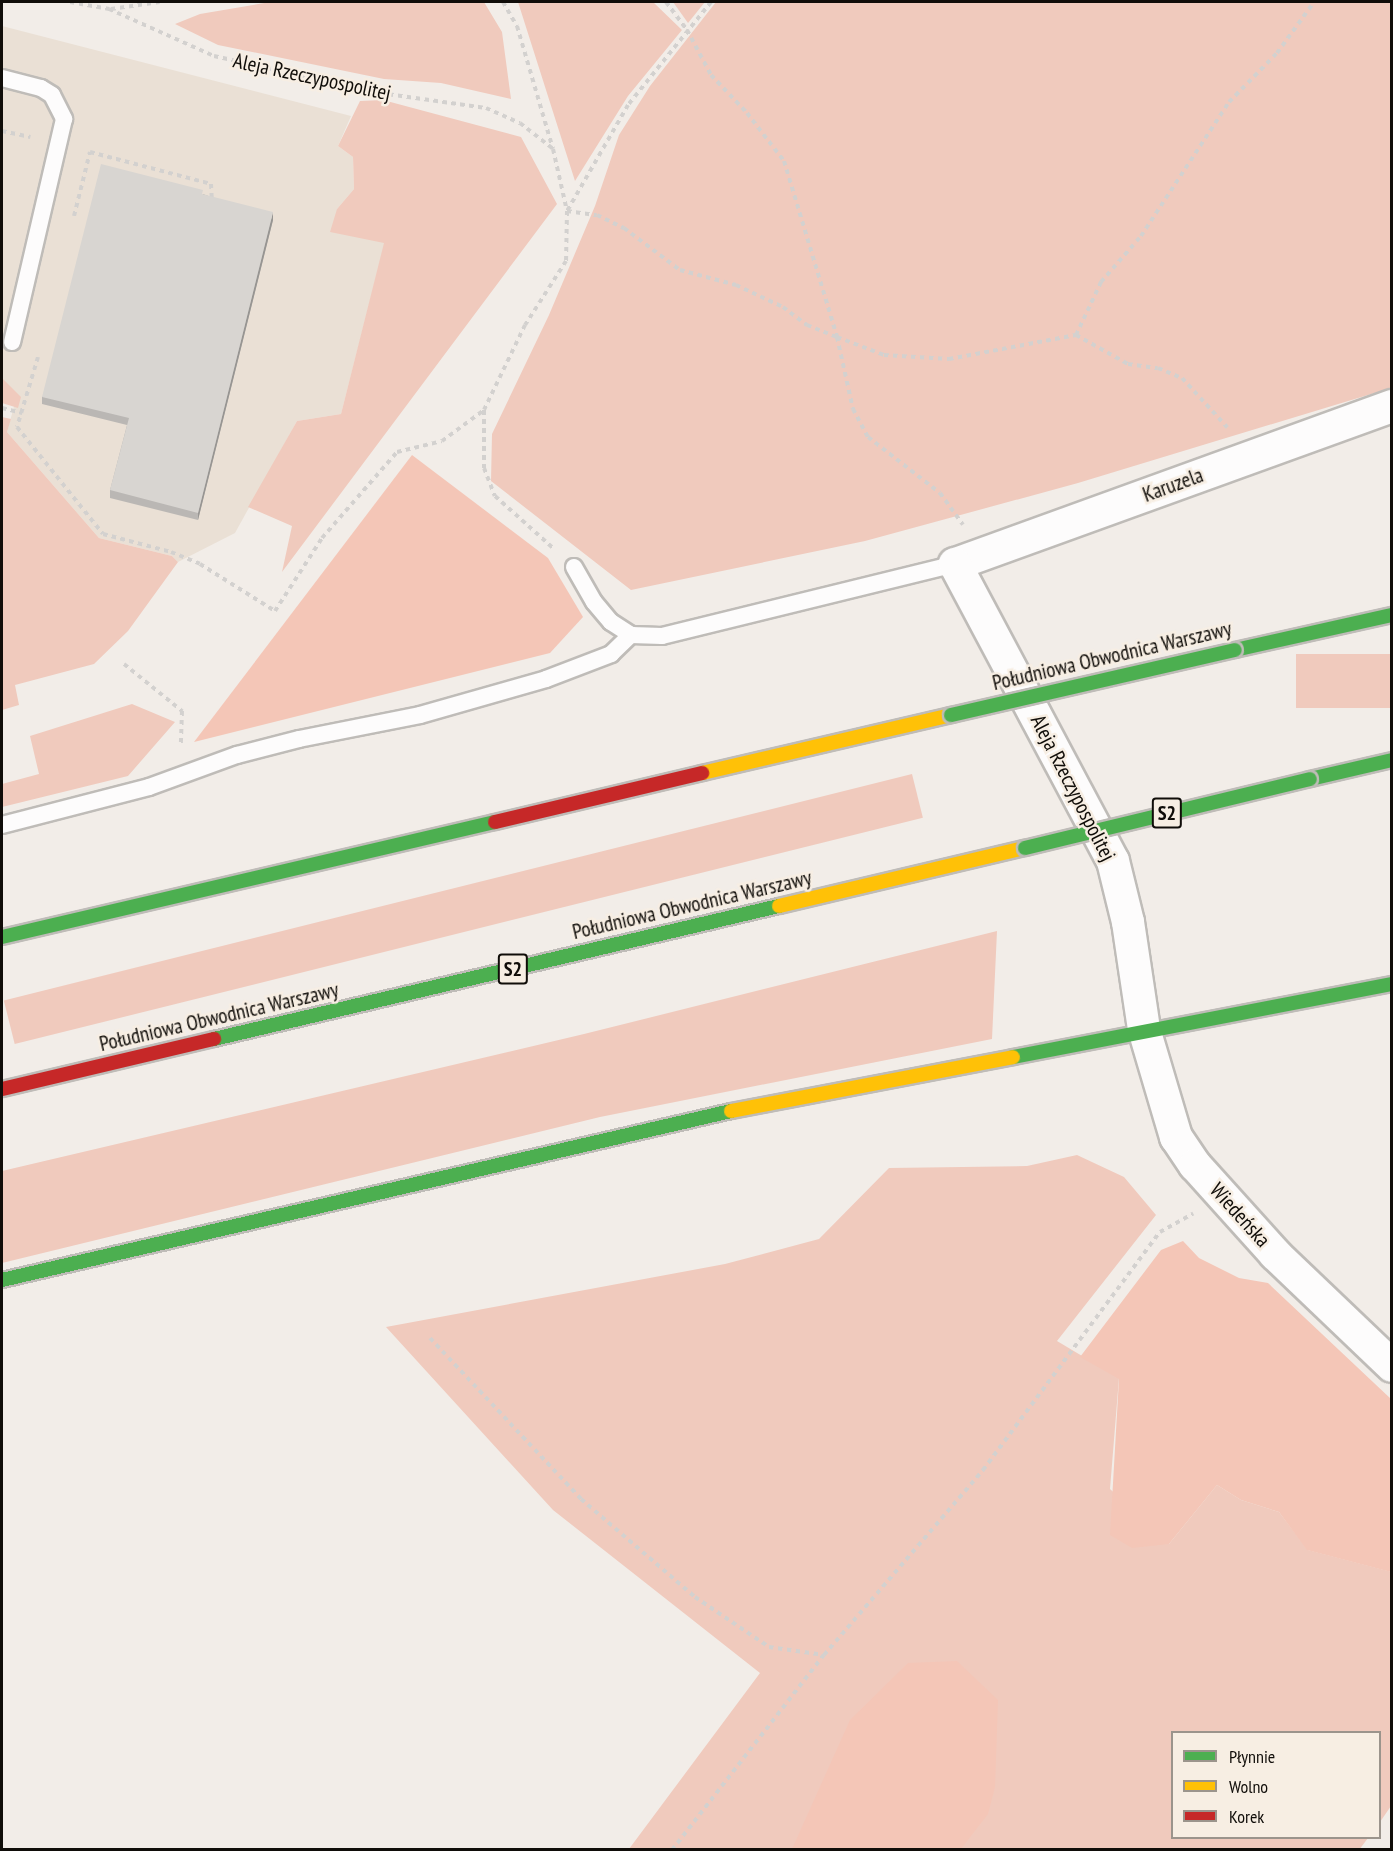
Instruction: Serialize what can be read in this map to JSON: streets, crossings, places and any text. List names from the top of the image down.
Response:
{
  "streets": {
    "main road": ["Południowa Obwodnica Warszawy", "S2"],
    "street": ["Aleja Rzeczypospolitej", "Karuzela", "Wiedeńska"]
  },
  "crossings": [
    ["Aleja Rzeczypospolitej", "Karuzela"],
    ["Aleja Rzeczypospolitej", "Wiedeńska"]
  ],
  "legend": ["Płynnie", "Wolno", "Korek"]
}
